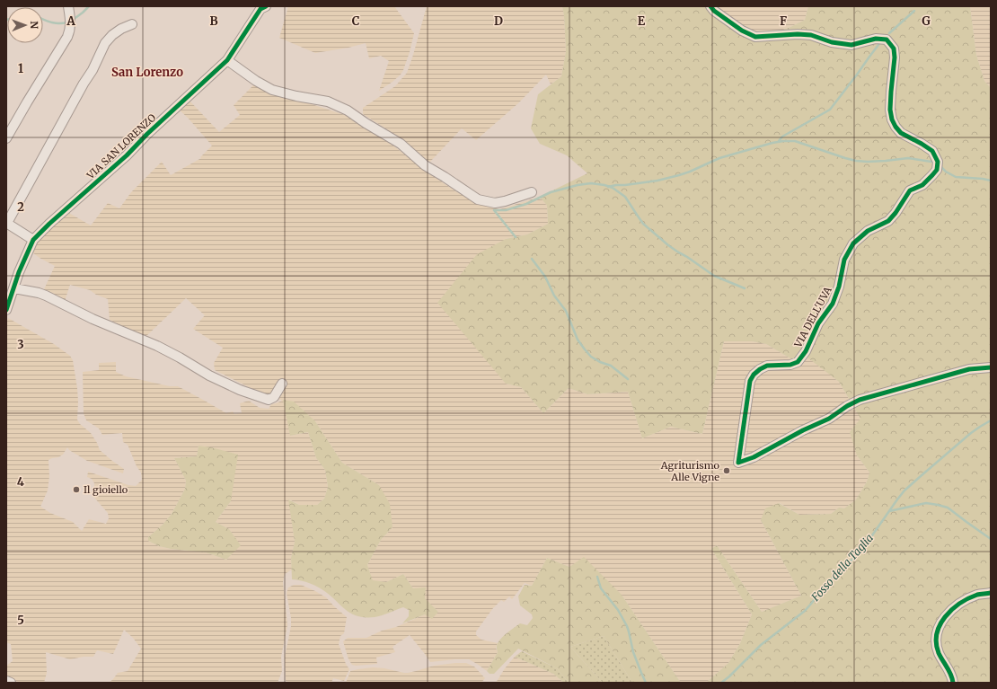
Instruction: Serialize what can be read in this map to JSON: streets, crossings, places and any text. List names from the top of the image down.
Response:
{
  "streets": {
    "street": ["VIA SAN LORENZO", "VIA DELL'UVA"]
  },
  "districts": ["San Lorenzo"],
  "water": ["Fosso della Taglia"],
  "places": ["Agriturismo Alle Vigne", "Il gioiello"],
  "north": "right",
  "grid": {
    "columns": [
      "A",
      "B",
      "C",
      "D",
      "E",
      "F",
      "G"
    ],
    "rows": [
      "1",
      "2",
      "3",
      "4",
      "5"
    ]
  }
}
